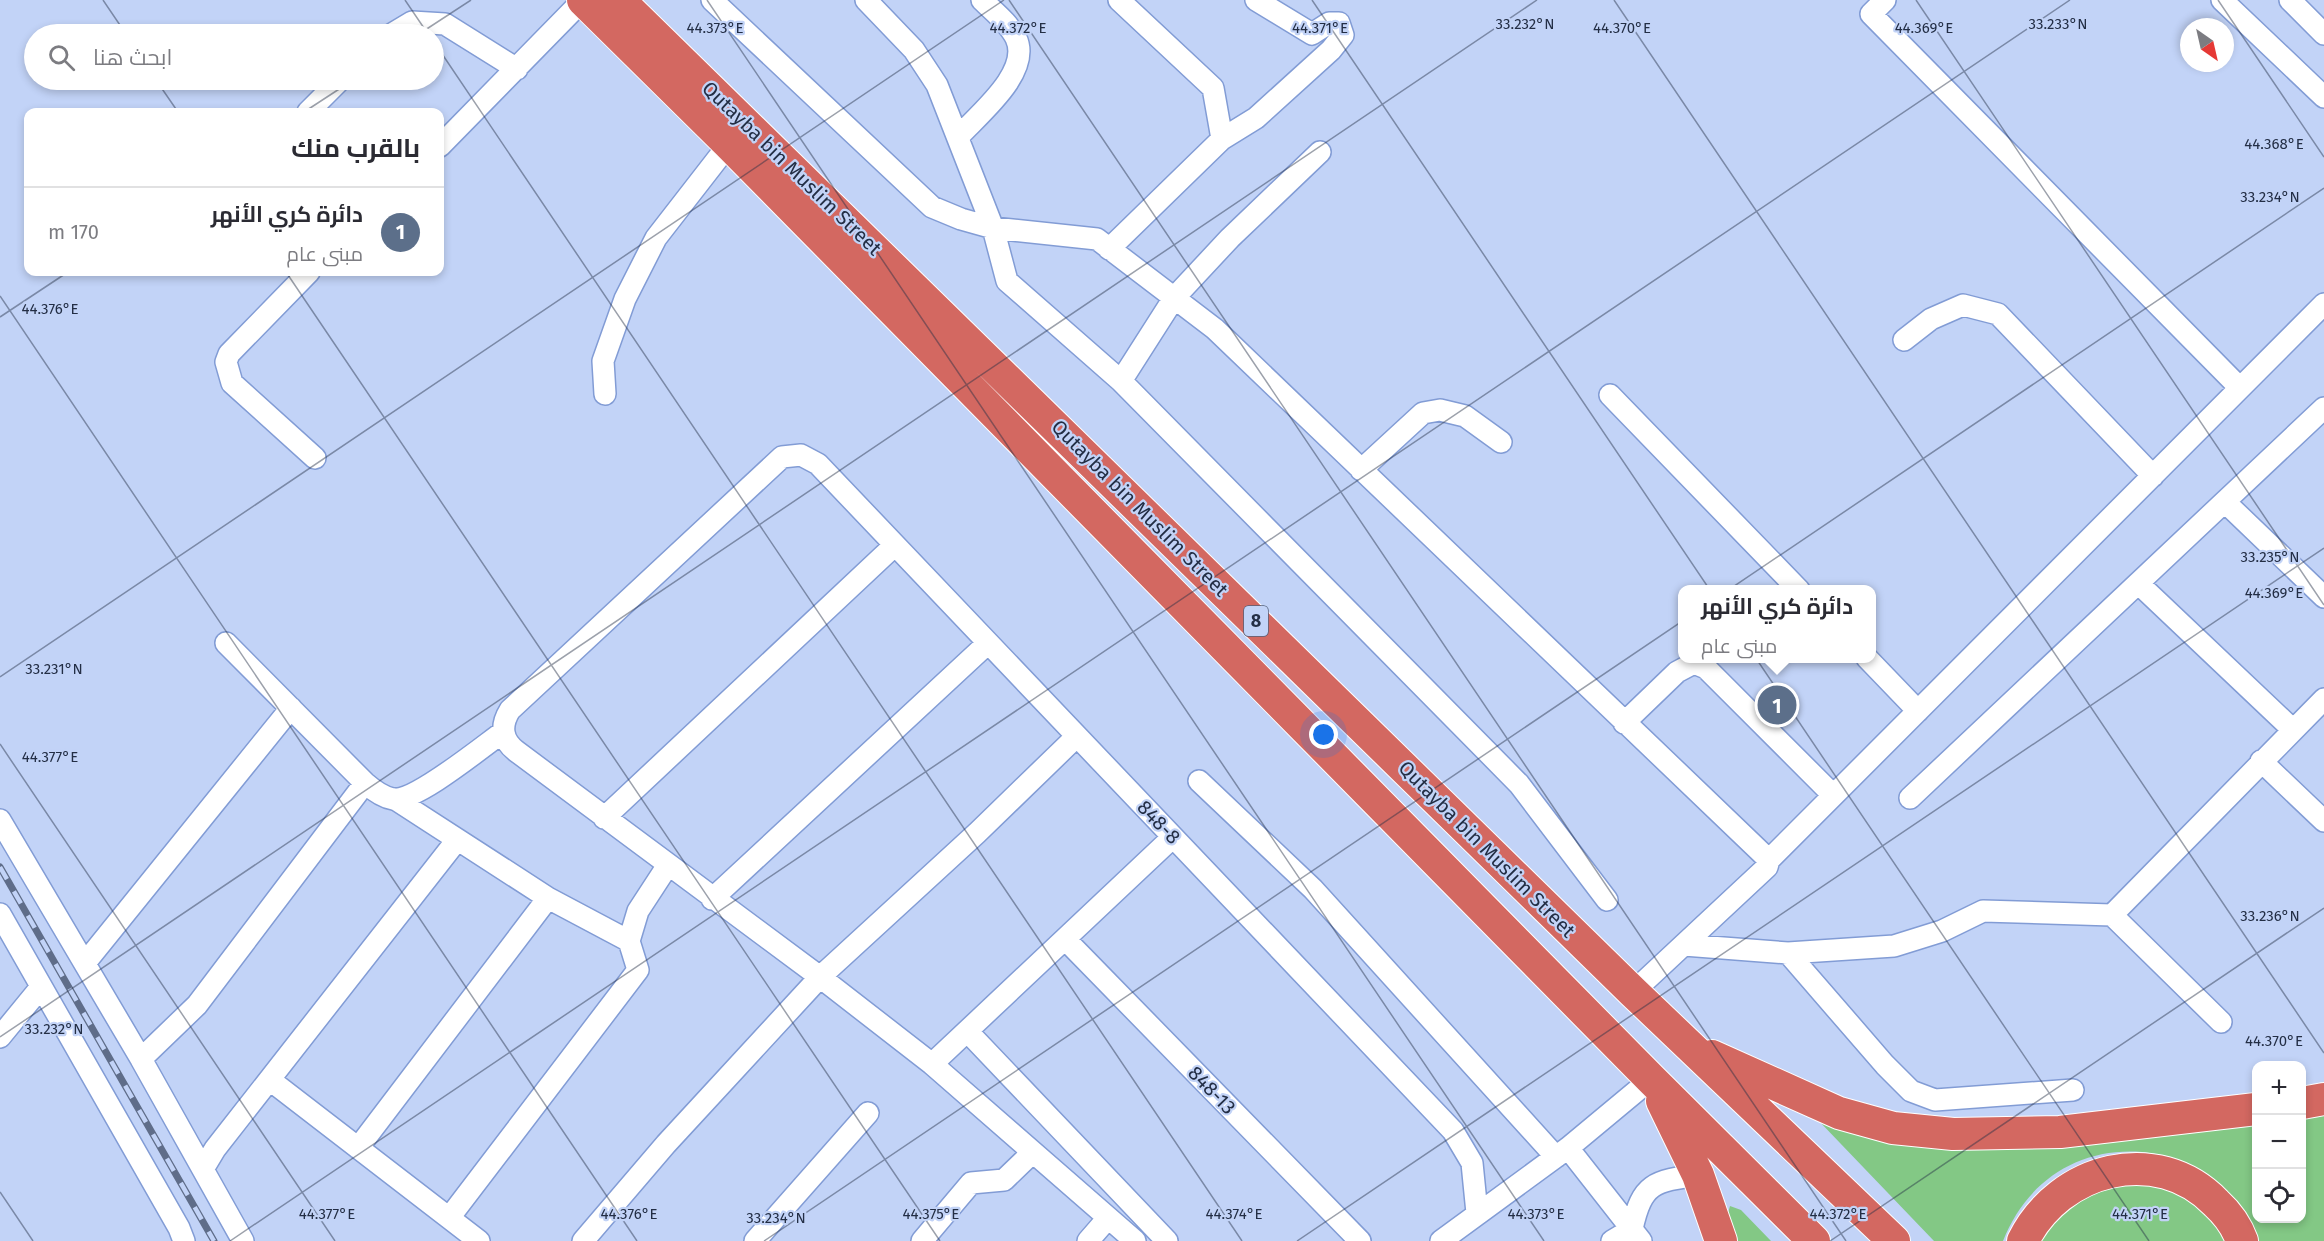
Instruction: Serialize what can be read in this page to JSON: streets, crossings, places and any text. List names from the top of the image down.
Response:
{
  "streets": {
    "highway": ["Qutayba bin Muslim Street", "8"],
    "street": ["848-8", "848-13"]
  },
  "north": "bottom right",
  "page": {
    "search": "ابحث هنا",
    "heading": "بالقرب منك",
    "list": [
      {
        "mark": "1",
        "name": "دائرة كري الأنهر",
        "note": "مبنى عام",
        "value": "170 m"
      }
    ],
    "popup": ["دائرة كري الأنهر", "مبنى عام"],
    "pins": "1",
    "map_buttons": ["+", "−"]
  },
  "coordinates": [
    "33.232°N",
    "33.233°N",
    "44.370°E",
    "44.369°E",
    "44.373°E",
    "44.372°E",
    "44.371°E",
    "44.368°E",
    "33.234°N",
    "44.376°E",
    "33.235°N",
    "33.231°N",
    "44.377°E",
    "33.236°N",
    "44.375°E",
    "44.374°E"
  ]
}
